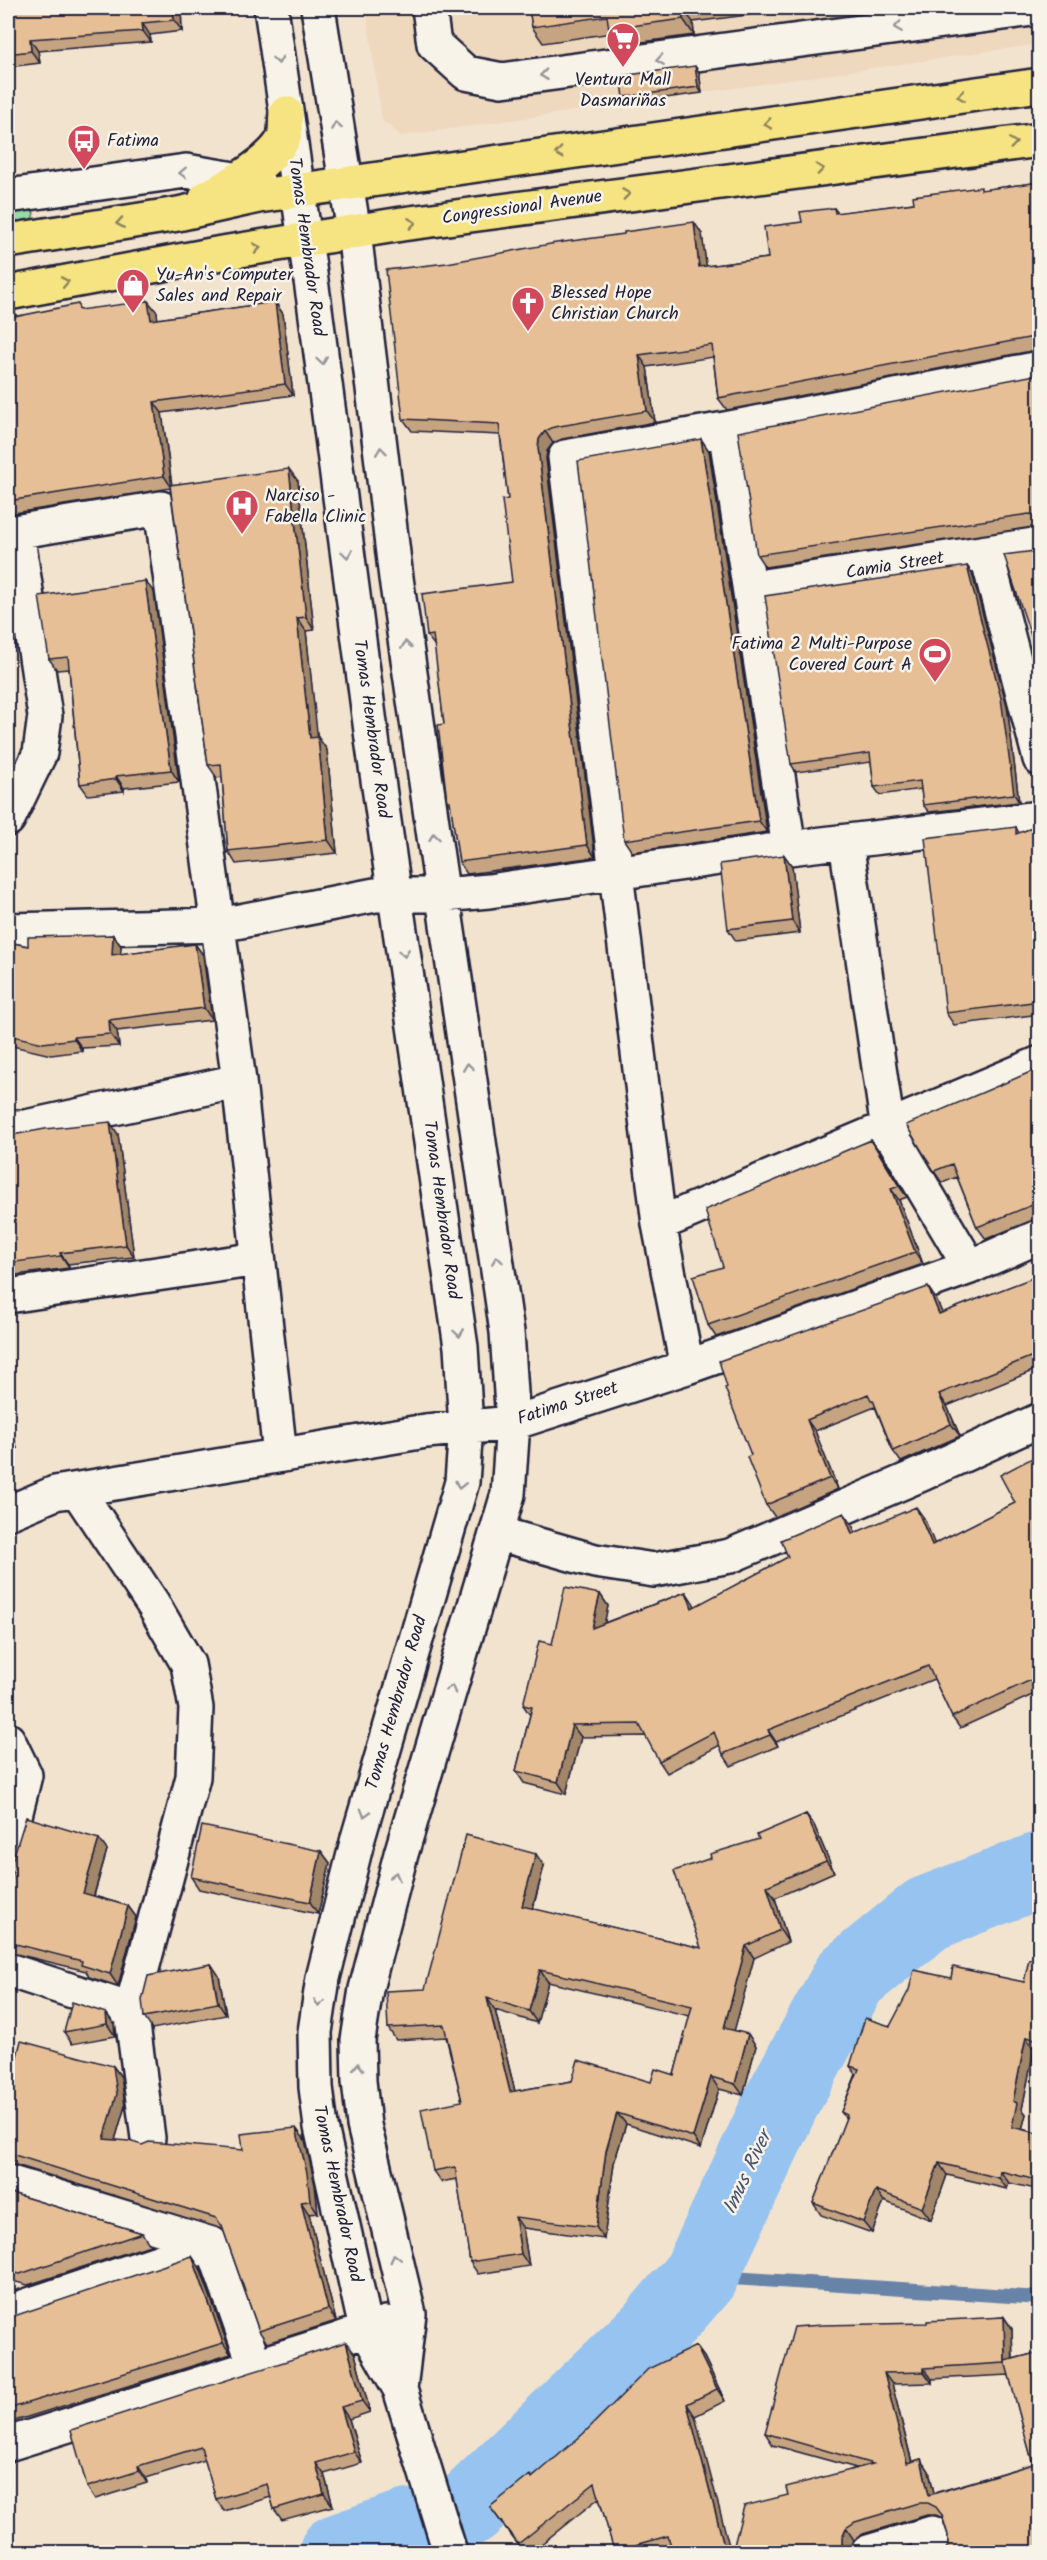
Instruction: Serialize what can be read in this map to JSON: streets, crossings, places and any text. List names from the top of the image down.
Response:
{
  "streets": {
    "main road": ["Congressional Avenue"],
    "street": ["Tomas Hembrador Road", "Camia Street", "Fatima Street"]
  },
  "crossings": [
    ["Congressional Avenue", "Tomas Hembrador Road"],
    ["Tomas Hembrador Road", "Fatima Street"]
  ],
  "water": ["Imus River"],
  "places": {
    "supermarket": ["Ventura Mall Dasmariñas"],
    "bus stop": ["Fatima"],
    "shop": ["Yu-An's Computer Sales and Repair"],
    "church": ["Blessed Hope Christian Church"],
    "hospital": ["Narciso - Fabella Clinic"],
    "sports": ["Fatima 2 Multi-Purpose Covered Court A"]
  }
}
